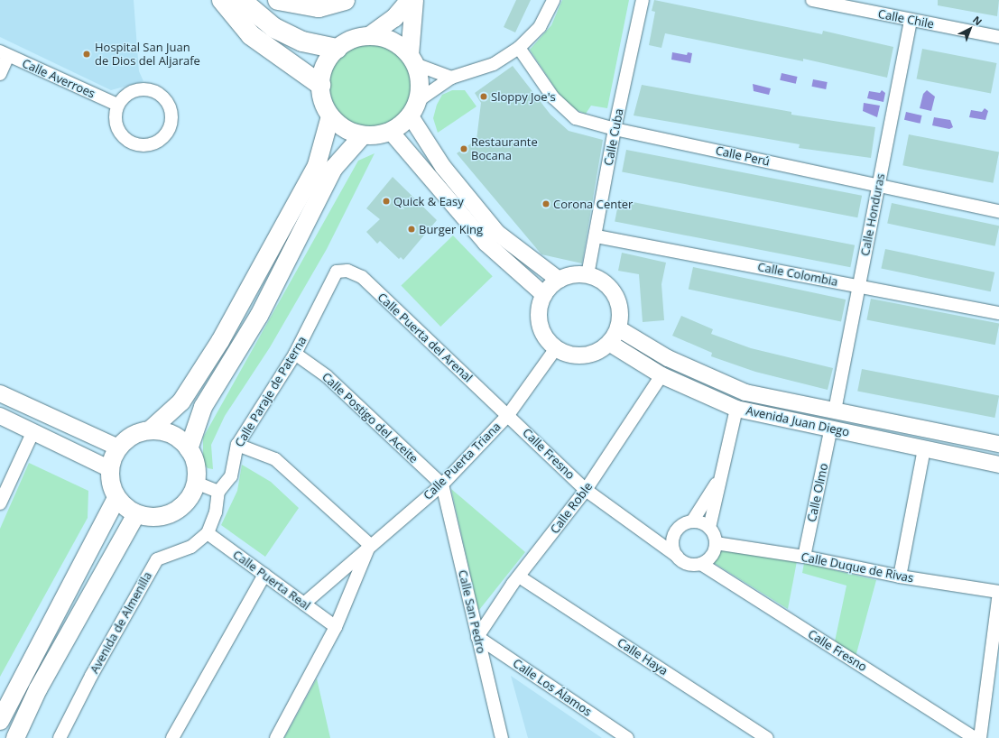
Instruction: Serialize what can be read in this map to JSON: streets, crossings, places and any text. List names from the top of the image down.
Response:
{
  "streets": {
    "street": [
      "Calle Chile",
      "Calle Averroes",
      "Calle Cuba",
      "Calle Perú",
      "Calle Honduras",
      "Calle Colombia",
      "Calle Puerta del Arenal",
      "Calle Paraje de Paterna",
      "Calle Postigo del Aceite",
      "Avenida Juan Diego",
      "Calle Fresno",
      "Calle Puerta Triana",
      "Calle Olmo",
      "Calle Roble",
      "Calle Duque de Rivas",
      "Calle Puerta Real",
      "Calle San Pedro",
      "Avenida de Almenilla",
      "Calle Haya",
      "Calle Los Álamos"
    ]
  },
  "crossings": [
    ["Calle Chile", "Calle Honduras"],
    ["Calle Cuba", "Calle Perú"],
    ["Calle Cuba", "Calle Colombia"],
    ["Calle Cuba", "Avenida Juan Diego"],
    ["Calle Cuba", "Calle Puerta Triana"],
    ["Calle Perú", "Calle Honduras"],
    ["Calle Honduras", "Calle Colombia"],
    ["Calle Honduras", "Avenida Juan Diego"],
    ["Calle Puerta del Arenal", "Calle Paraje de Paterna"],
    ["Calle Puerta del Arenal", "Calle Fresno"],
    ["Calle Puerta del Arenal", "Calle Puerta Triana"],
    ["Calle Paraje de Paterna", "Calle Postigo del Aceite"],
    ["Calle Postigo del Aceite", "Calle Puerta Triana"],
    ["Calle Postigo del Aceite", "Calle San Pedro"],
    ["Avenida Juan Diego", "Calle Puerta Triana"],
    ["Avenida Juan Diego", "Calle Olmo"],
    ["Avenida Juan Diego", "Calle Roble"],
    ["Calle Fresno", "Calle Puerta Triana"],
    ["Calle Fresno", "Calle Roble"],
    ["Calle Fresno", "Calle Duque de Rivas"],
    ["Calle Puerta Triana", "Calle Puerta Real"],
    ["Calle Puerta Triana", "Calle San Pedro"],
    ["Calle Olmo", "Calle Duque de Rivas"],
    ["Calle Roble", "Calle San Pedro"],
    ["Calle Roble", "Calle Haya"],
    ["Calle Roble", "Calle Los Álamos"],
    ["Calle Puerta Real", "Avenida de Almenilla"],
    ["Calle San Pedro", "Calle Los Álamos"]
  ],
  "places": [
    "Hospital San Juan de Dios del Aljarafe",
    "Sloppy Joe's",
    "Restaurante Bocana",
    "Quick & Easy",
    "Corona Center",
    "Burger King"
  ],
  "north": "top right"
}
